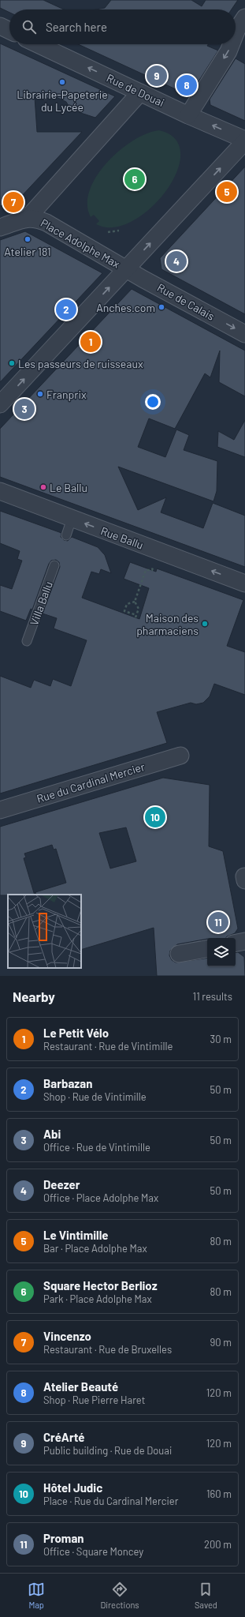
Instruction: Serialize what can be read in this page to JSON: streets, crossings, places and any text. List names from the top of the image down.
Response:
{
  "streets": {
    "street": [
      "Rue de Douai",
      "Place Adolphe Max",
      "Rue de Calais",
      "Rue Ballu",
      "Rue du Cardinal Mercier"
    ],
    "lane": ["Villa Ballu"]
  },
  "crossings": [
    ["Rue de Douai", "Place Adolphe Max"],
    ["Place Adolphe Max", "Rue de Calais"]
  ],
  "one_way": ["Rue de Douai", "Rue de Calais", "Rue Ballu"],
  "places": [
    "Librairie-Papeterie du Lycée",
    "Atelier 181",
    "Anches.com",
    "Les passeurs de ruisseaux",
    "Franprix",
    "Le Ballu",
    "Maison des pharmaciens"
  ],
  "page": {
    "search": "Search here",
    "pins": [
      "9",
      "8",
      "6",
      "5",
      "7",
      "4",
      "2",
      "1",
      "3",
      "10",
      "11"
    ],
    "heading": ["Nearby", "11 results"],
    "list": [
      {
        "mark": "1",
        "name": "Le Petit Vélo",
        "note": "Restaurant · Rue de Vintimille",
        "value": "30 m"
      },
      {
        "mark": "2",
        "name": "Barbazan",
        "note": "Shop · Rue de Vintimille",
        "value": "50 m"
      },
      {
        "mark": "3",
        "name": "Abi",
        "note": "Office · Rue de Vintimille",
        "value": "50 m"
      },
      {
        "mark": "4",
        "name": "Deezer",
        "note": "Office · Place Adolphe Max",
        "value": "50 m"
      },
      {
        "mark": "5",
        "name": "Le Vintimille",
        "note": "Bar · Place Adolphe Max",
        "value": "80 m"
      },
      {
        "mark": "6",
        "name": "Square Hector Berlioz",
        "note": "Park · Place Adolphe Max",
        "value": "80 m"
      },
      {
        "mark": "7",
        "name": "Vincenzo",
        "note": "Restaurant · Rue de Bruxelles",
        "value": "90 m"
      },
      {
        "mark": "8",
        "name": "Atelier Beauté",
        "note": "Shop · Rue Pierre Haret",
        "value": "120 m"
      },
      {
        "mark": "9",
        "name": "CréArté",
        "note": "Public building · Rue de Douai",
        "value": "120 m"
      },
      {
        "mark": "10",
        "name": "Hôtel Judic",
        "note": "Place · Rue du Cardinal Mercier",
        "value": "160 m"
      },
      {
        "mark": "11",
        "name": "Proman",
        "note": "Office · Square Moncey",
        "value": "200 m"
      }
    ],
    "nav": ["Map", "Directions", "Saved"]
  }
}
